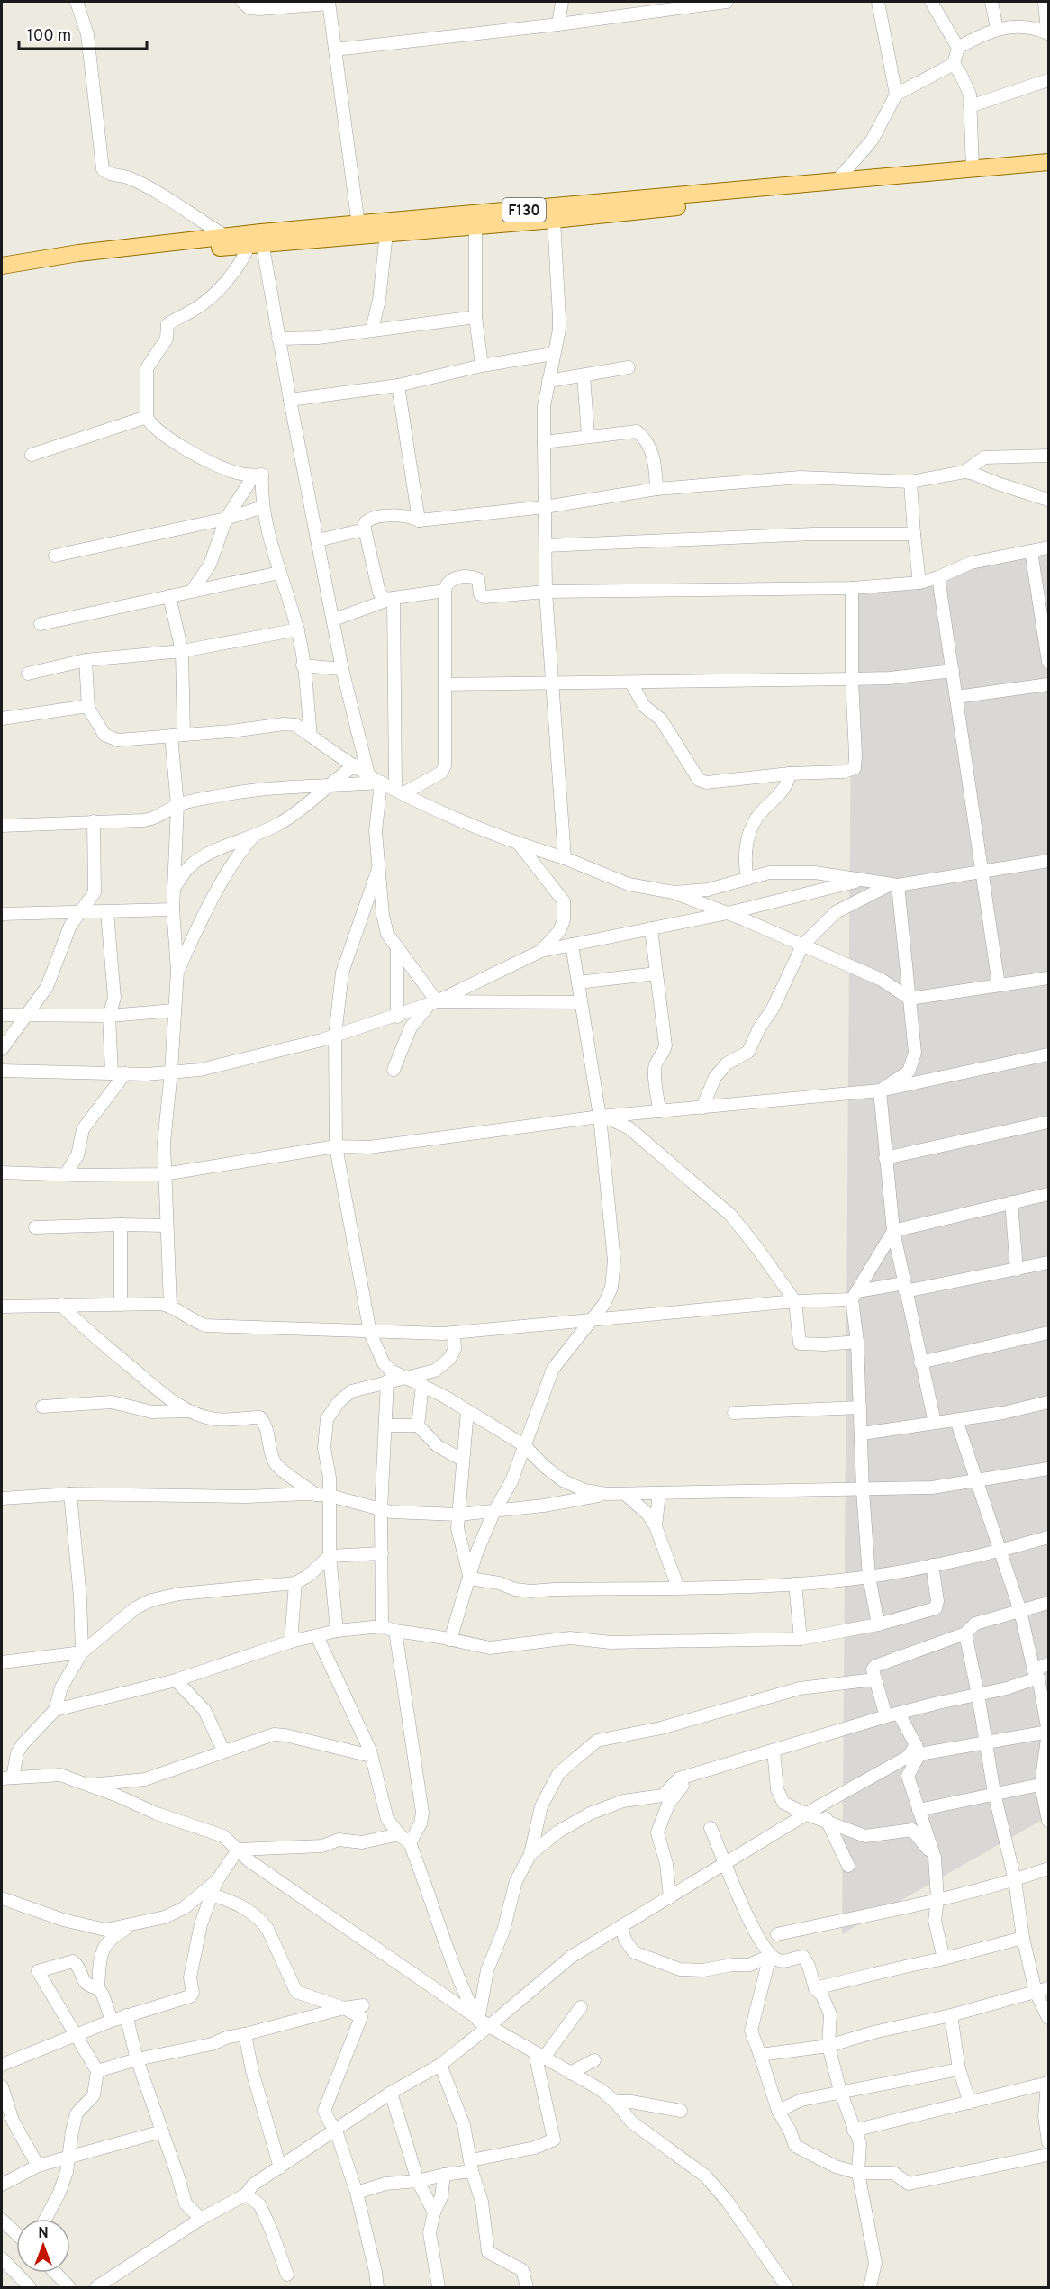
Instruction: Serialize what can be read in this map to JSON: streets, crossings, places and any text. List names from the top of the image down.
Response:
{
  "streets": {
    "main road": ["F130"]
  },
  "scale_bar": "100 m",
  "north": "top"
}
